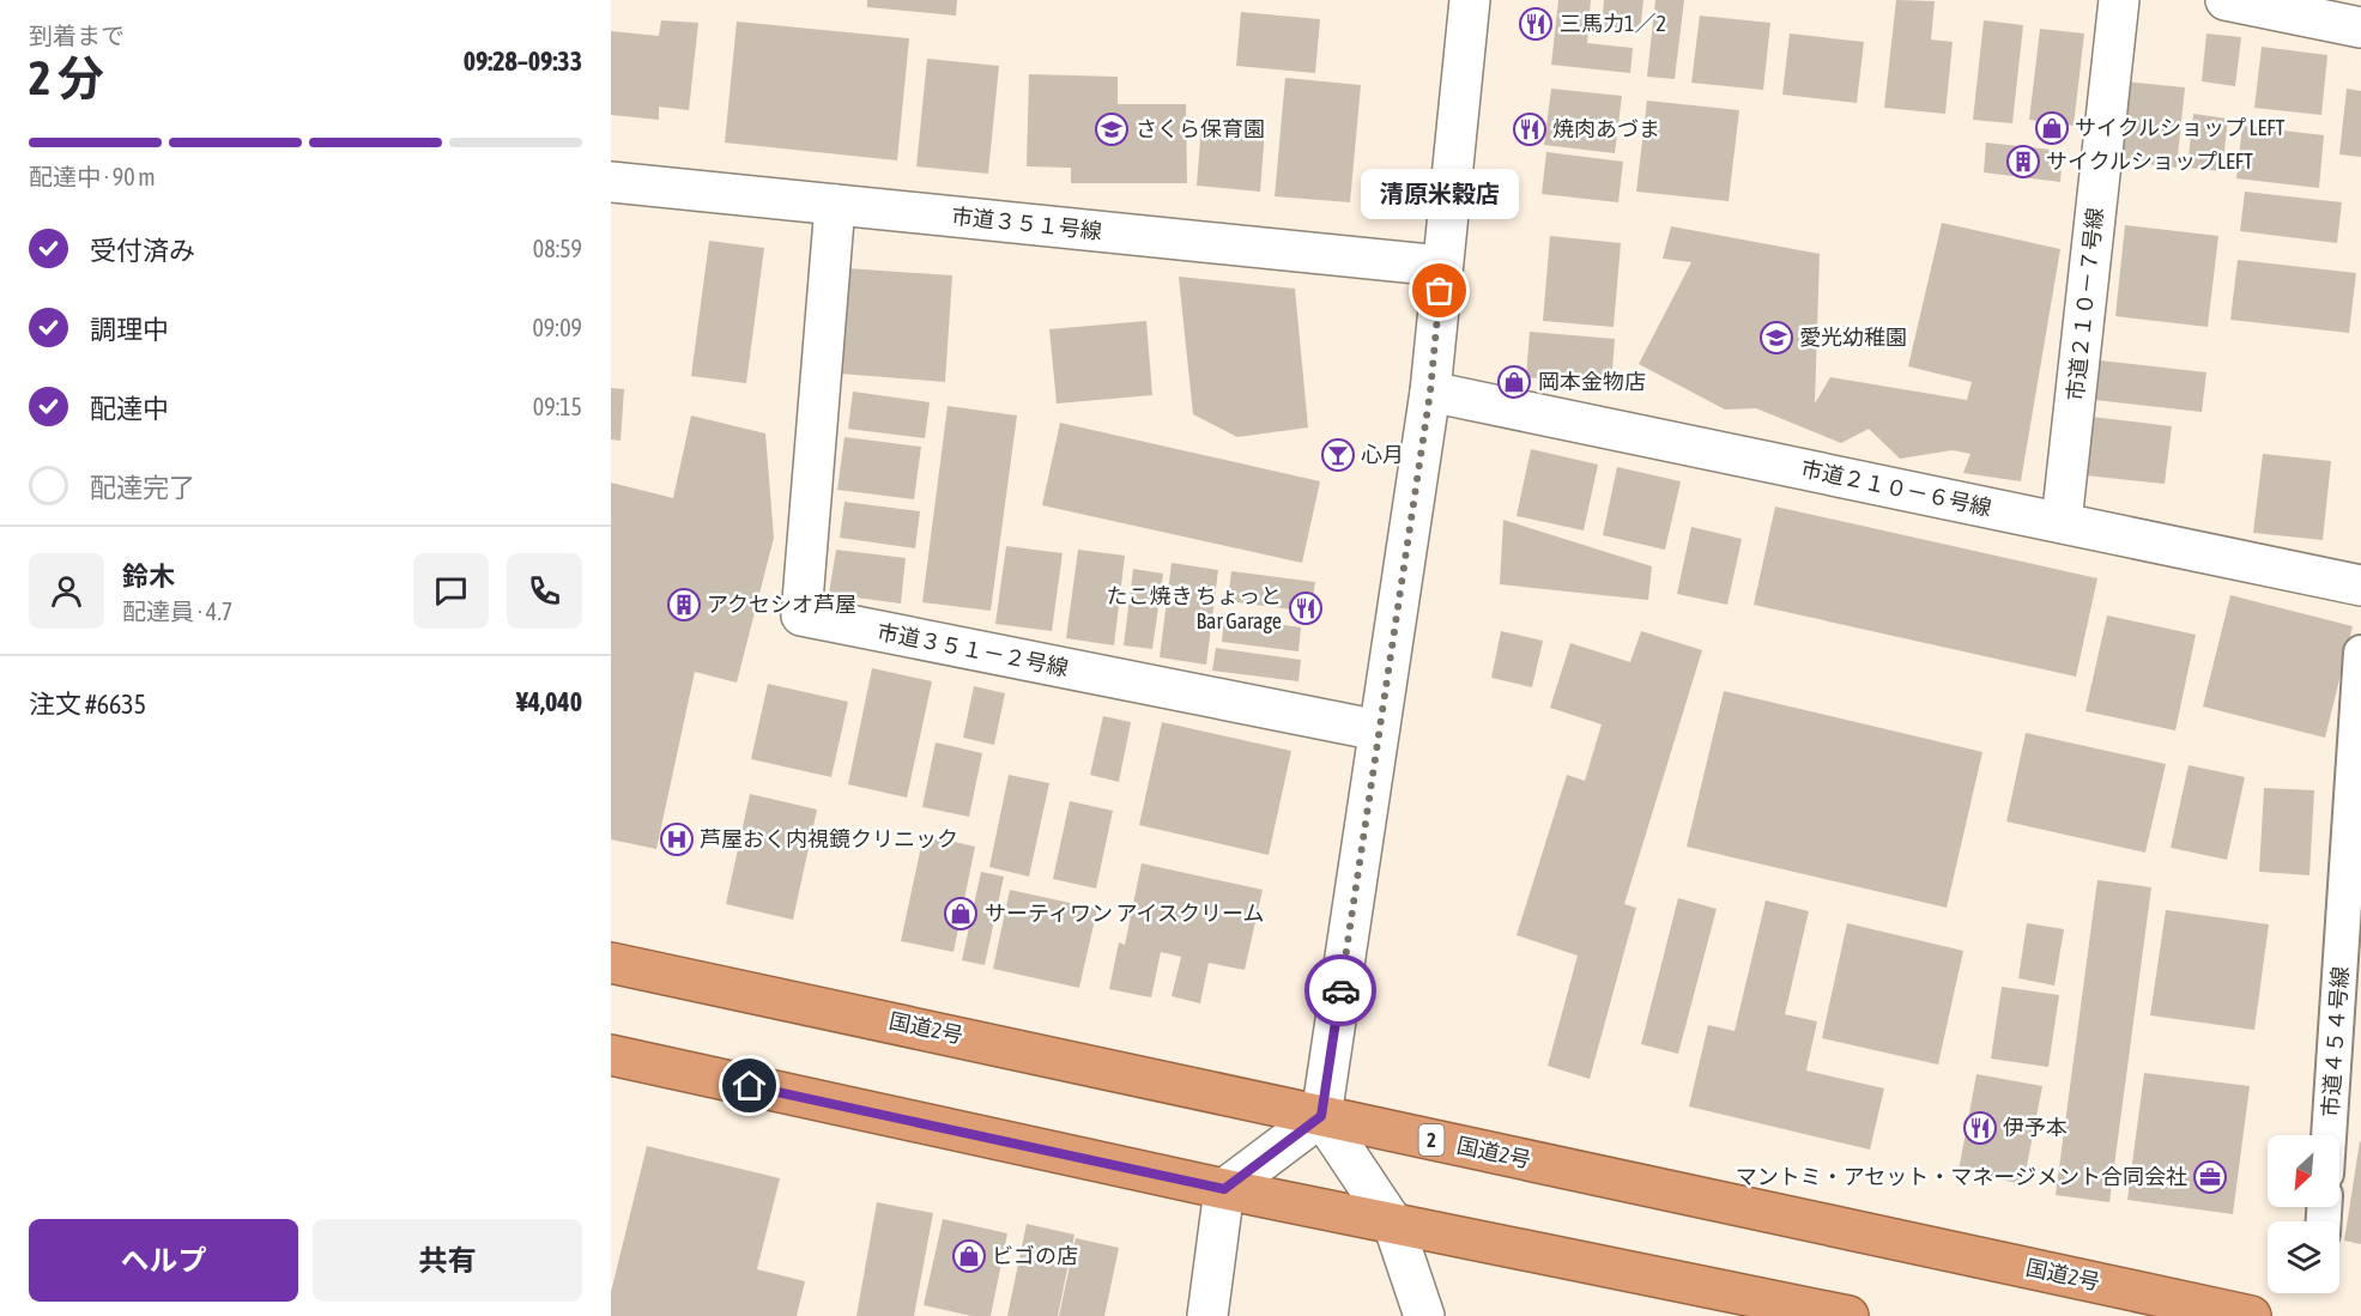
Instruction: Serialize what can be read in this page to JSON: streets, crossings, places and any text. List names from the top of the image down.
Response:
{
  "streets": {
    "highway": ["国道2号", "2"],
    "street": [
      "市道３５１号線",
      "市道２１０－７号線",
      "市道２１０－６号線",
      "市道３５１－２号線"
    ],
    "lane": ["市道４５４号線"]
  },
  "crossings": [
    ["市道３５１号線", "市道３５１－２号線"],
    ["市道２１０－７号線", "市道２１０－６号線"]
  ],
  "places": {
    "restaurant": [
      "三馬力1／2",
      "焼肉あづま",
      "たこ焼き ちょっと Bar Garage",
      "伊予本"
    ],
    "shop": [
      "サイクルショップ LEFT",
      "岡本金物店",
      "サーティワン アイスクリーム",
      "ビゴの店"
    ],
    "school or university": ["さくら保育園", "愛光幼稚園"],
    "building": ["サイクルショップLEFT", "アクセシオ芦屋"],
    "other": ["清原米穀店"],
    "bar": ["心月"],
    "hospital": ["芦屋おく内視鏡クリニック"],
    "office": ["マントミ・アセット・マネージメント合同会社"]
  },
  "north": "bottom left",
  "page": {
    "heading": ["2 分", "到着まで", "09:28–09:33"],
    "panel": [
      "鈴木",
      "配達員 · 4.7",
      "注文 #6635",
      "¥4,040"
    ],
    "bar": "配達中 · 90 m",
    "bubble": "清原米穀店",
    "list": [
      ["受付済み", "08:59"],
      ["調理中", "09:09"],
      ["配達中", "09:15"],
      "配達完了"
    ],
    "buttons": ["ヘルプ", "共有"]
  }
}
